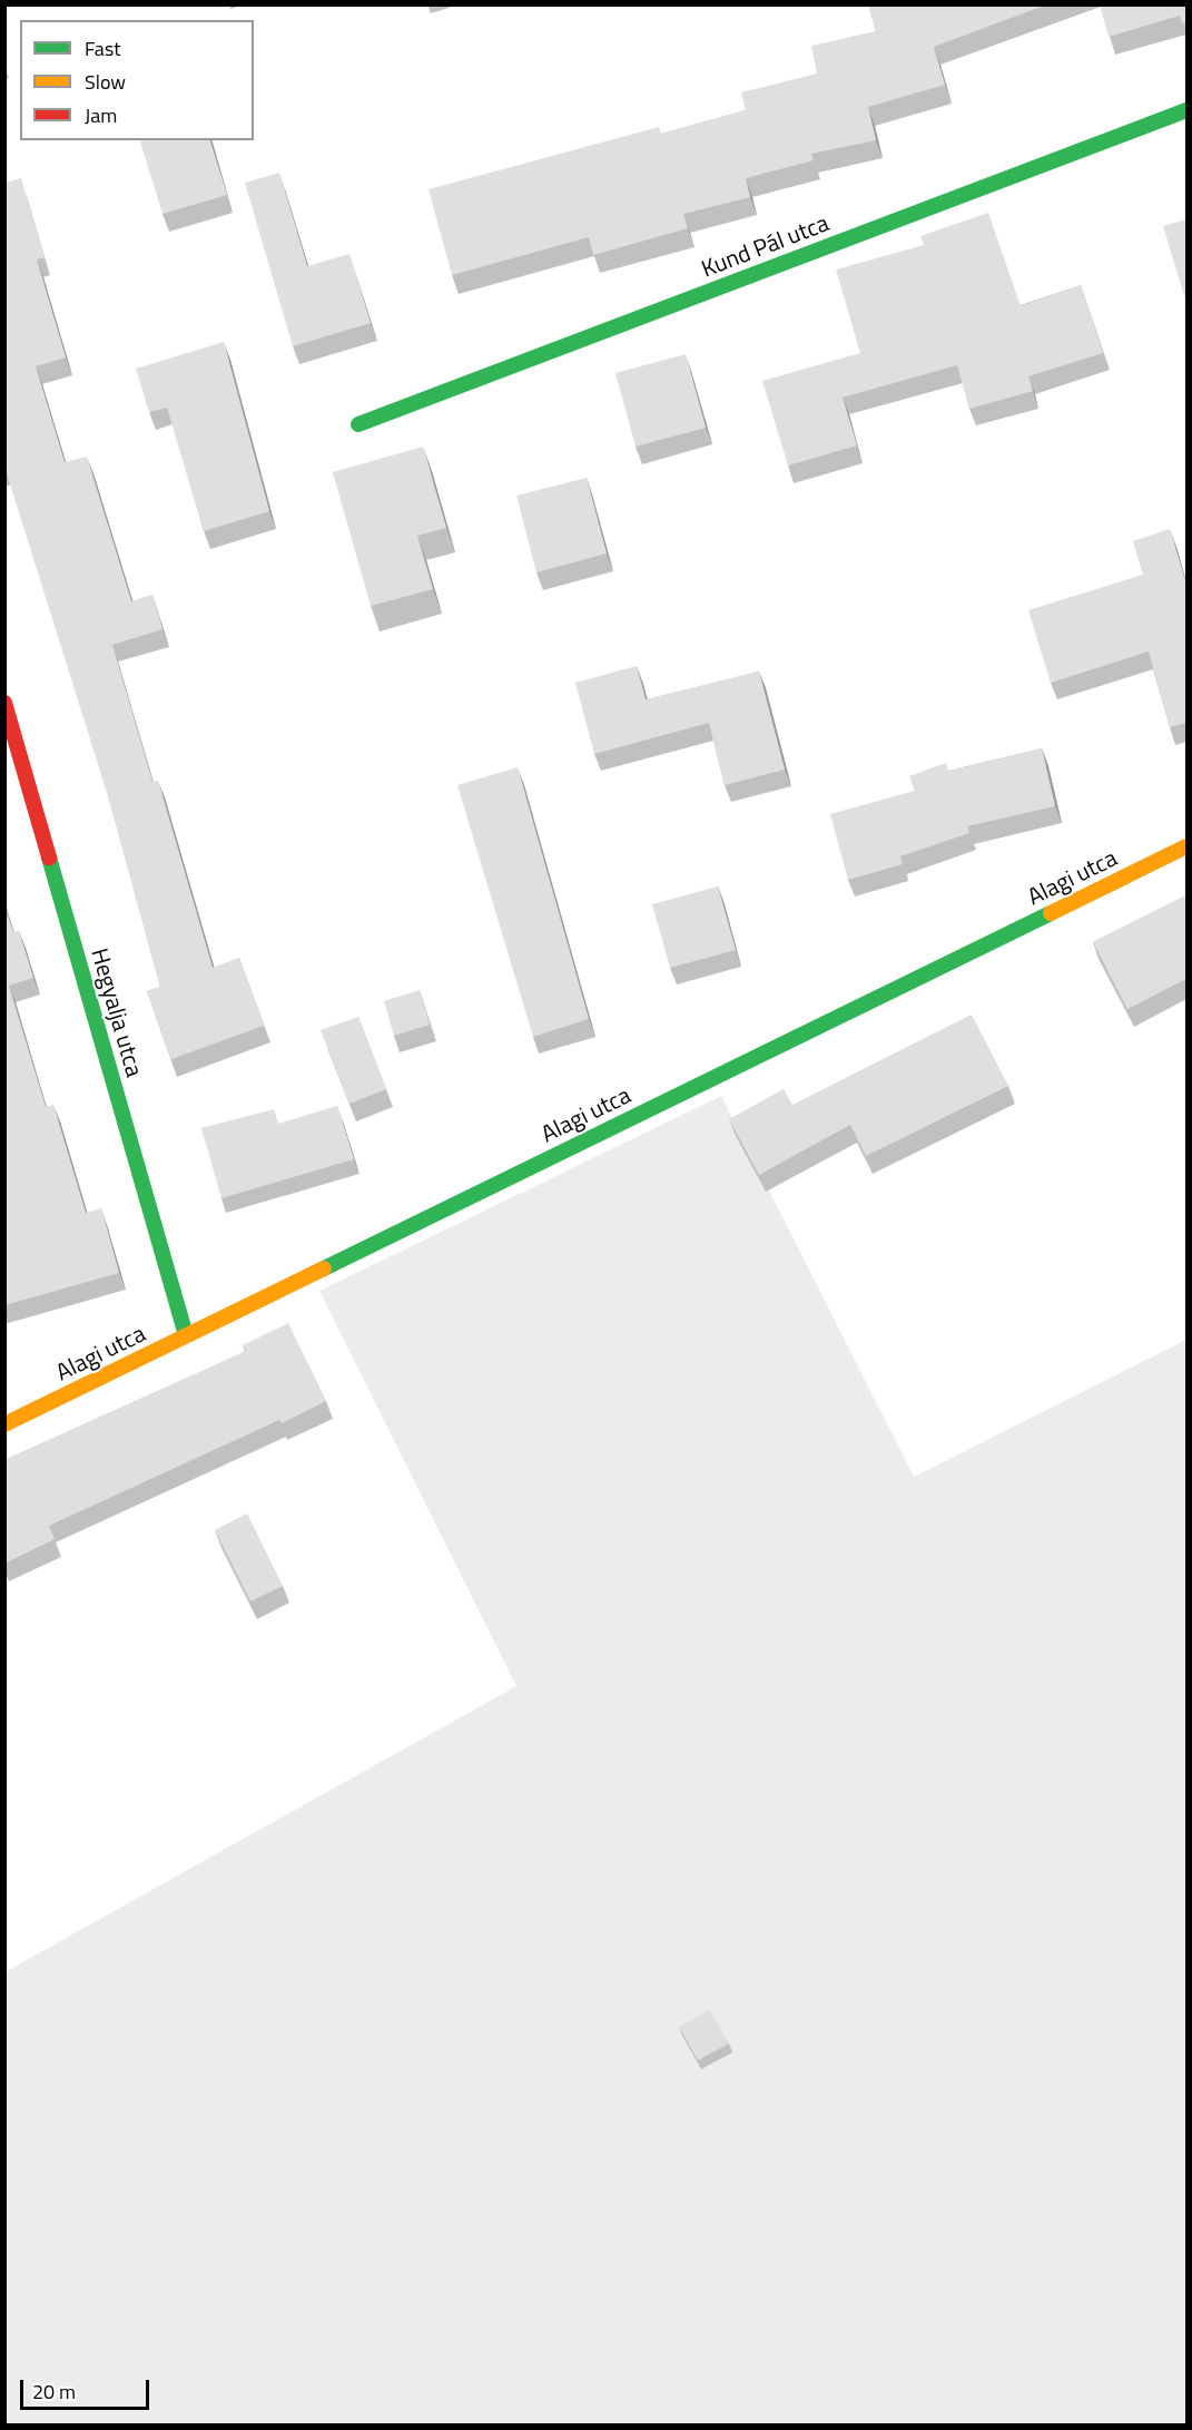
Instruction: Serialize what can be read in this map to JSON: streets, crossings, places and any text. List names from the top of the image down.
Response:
{
  "streets": {
    "street": ["Kund Pál utca", "Alagi utca", "Hegyalja utca"]
  },
  "crossings": [
    ["Alagi utca", "Hegyalja utca"]
  ],
  "legend": ["Fast", "Slow", "Jam"],
  "scale_bar": "20 m"
}
